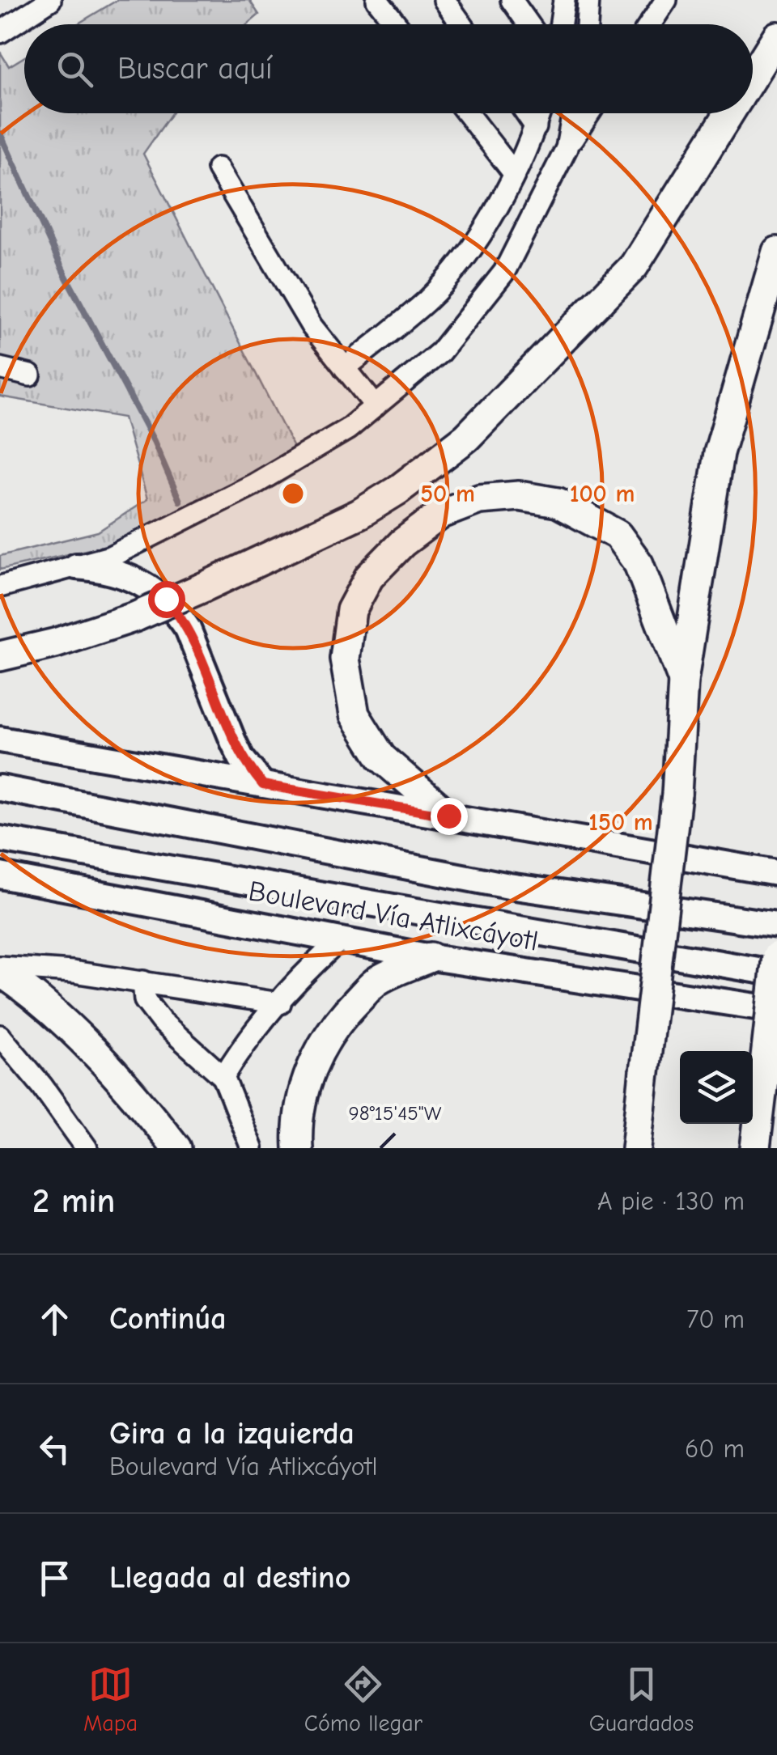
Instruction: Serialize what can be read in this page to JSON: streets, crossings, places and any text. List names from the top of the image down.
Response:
{
  "streets": {
    "main road": ["Boulevard Vía Atlixcáyotl"]
  },
  "page": {
    "search": "Buscar aquí",
    "heading": ["2 min", "A pie · 130 m"],
    "list": [
      ["Continúa", "70 m"],
      ["Gira a la izquierda", "Boulevard Vía Atlixcáyotl", "60 m"],
      "Llegada al destino"
    ],
    "nav": ["Mapa", "Cómo llegar", "Guardados"]
  },
  "coordinates": ["98°15'45\"W"],
  "rings": ["50 m", "100 m", "150 m"]
}
